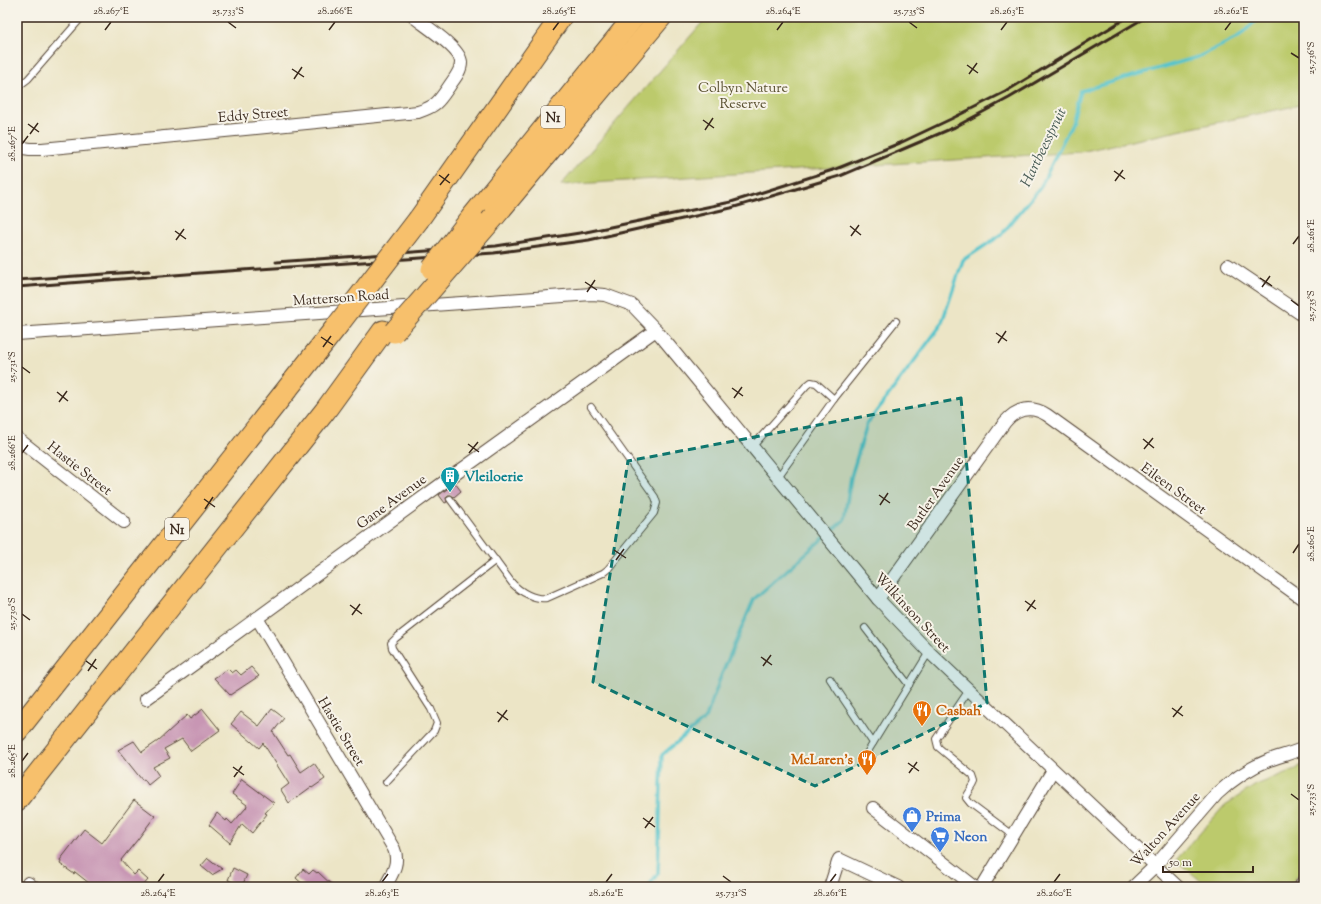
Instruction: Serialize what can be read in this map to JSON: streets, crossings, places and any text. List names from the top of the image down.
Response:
{
  "streets": {
    "highway": ["N1"],
    "street": [
      "Eddy Street",
      "Matterson Road",
      "Hastie Street",
      "Eileen Street",
      "Butler Avenue",
      "Gane Avenue",
      "Wilkinson Street",
      "Walton Avenue"
    ]
  },
  "crossings": [
    ["Matterson Road", "Gane Avenue"],
    ["Matterson Road", "Wilkinson Street"],
    ["Hastie Street", "Gane Avenue"],
    ["Eileen Street", "Butler Avenue"],
    ["Butler Avenue", "Wilkinson Street"],
    ["Gane Avenue", "Wilkinson Street"],
    ["Wilkinson Street", "Walton Avenue"]
  ],
  "water": ["Hartbeesspruit"],
  "parks": ["Colbyn Nature Reserve"],
  "places": {
    "building": ["Vleiloerie"],
    "restaurant": ["Casbah", "McLaren's"],
    "shop": ["Prima"],
    "supermarket": ["Neon"]
  },
  "scale_bar": "50 m",
  "coordinates": [
    "28.267°E",
    "25.733°S",
    "28.266°E",
    "28.265°E",
    "28.264°E",
    "25.735°S",
    "28.263°E",
    "28.262°E",
    "25.736°S",
    "28.261°E",
    "25.731°S",
    "28.260°E",
    "25.730°S"
  ]
}
